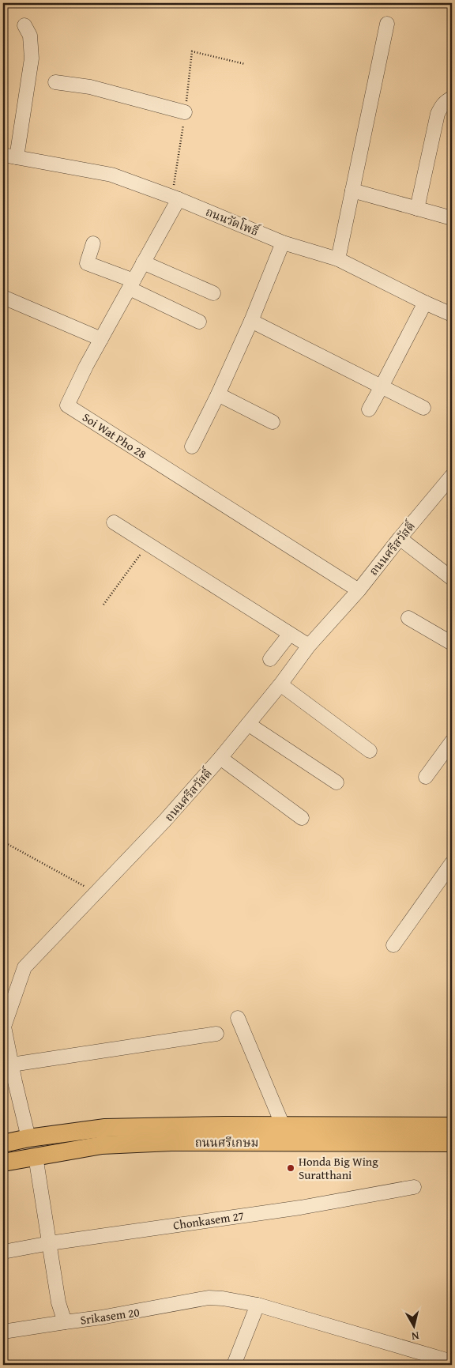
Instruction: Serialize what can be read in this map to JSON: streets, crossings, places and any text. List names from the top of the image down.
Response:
{
  "streets": {
    "main road": ["ถนนศรีเกษม"],
    "street": [
      "ถนนวัดโพธิ์",
      "Soi Wat Pho 28",
      "ถนนศรีสวัสดิ์",
      "Chonkasem 27",
      "Srikasem 20"
    ]
  },
  "crossings": [
    ["ถนนวัดโพธิ์", "Soi Wat Pho 28"],
    ["Soi Wat Pho 28", "ถนนศรีสวัสดิ์"],
    ["ถนนศรีสวัสดิ์", "ถนนศรีเกษม"],
    ["ถนนศรีเกษม", "Srikasem 20"],
    ["Chonkasem 27", "Srikasem 20"]
  ],
  "places": ["Honda Big Wing Suratthani"],
  "north": "bottom"
}
